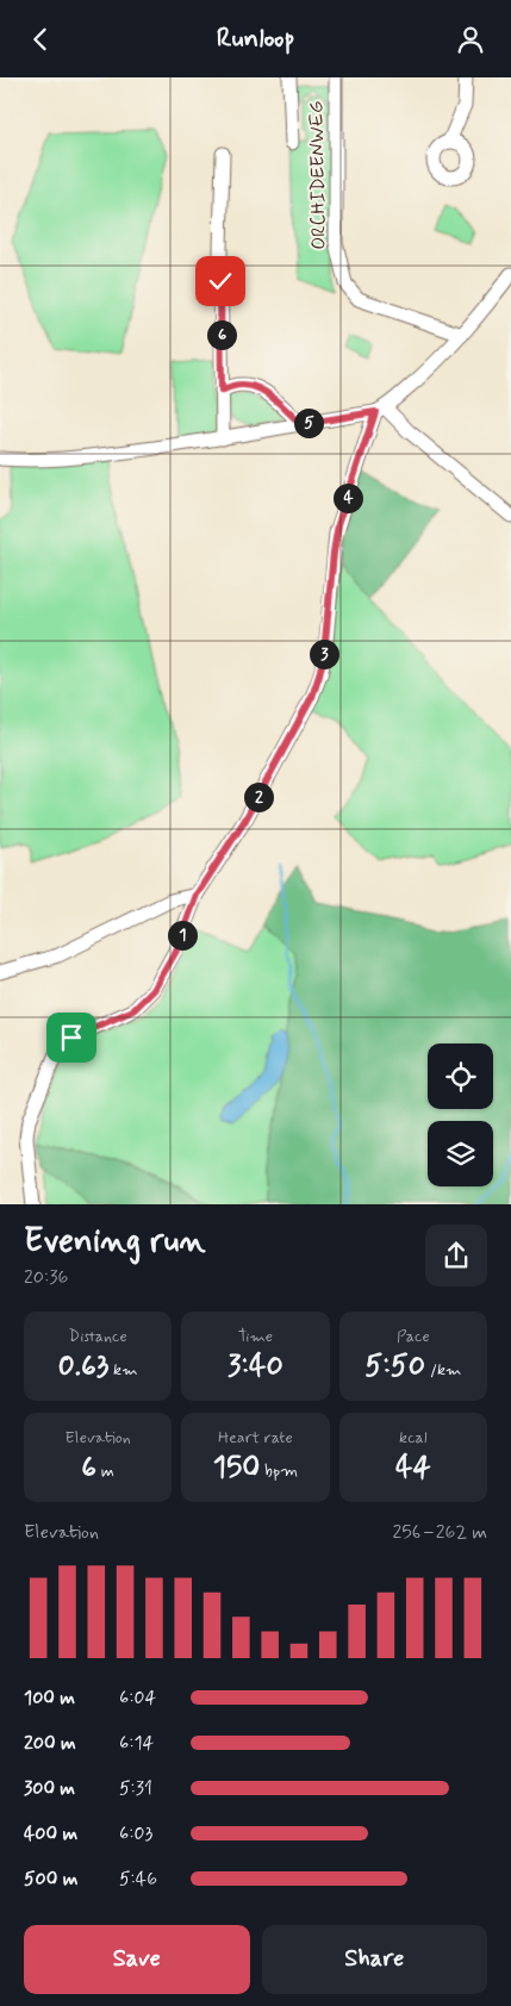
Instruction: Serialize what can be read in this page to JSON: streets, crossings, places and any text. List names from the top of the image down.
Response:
{
  "streets": {
    "street": ["ORCHIDEENWEG"]
  },
  "page": {
    "header": "Runloop",
    "pins": [
      "6",
      "5",
      "4",
      "3",
      "2",
      "1"
    ],
    "heading": ["Evening run", "20:36"],
    "stats": [
      ["Distance", "0.63 km"],
      ["Time", "3:40"],
      ["Pace", "5:50 /km"],
      ["Elevation", "6 m"],
      ["Heart rate", "150 bpm"],
      ["kcal", "44"]
    ],
    "chart": ["Elevation", "256–262 m"],
    "list": [
      {
        "name": "100 m",
        "note": "6:04"
      },
      {
        "name": "200 m",
        "note": "6:14"
      },
      {
        "name": "300 m",
        "note": "5:31"
      },
      {
        "name": "400 m",
        "note": "6:03"
      },
      {
        "name": "500 m",
        "note": "5:46"
      }
    ],
    "buttons": ["Save", "Share"]
  }
}
